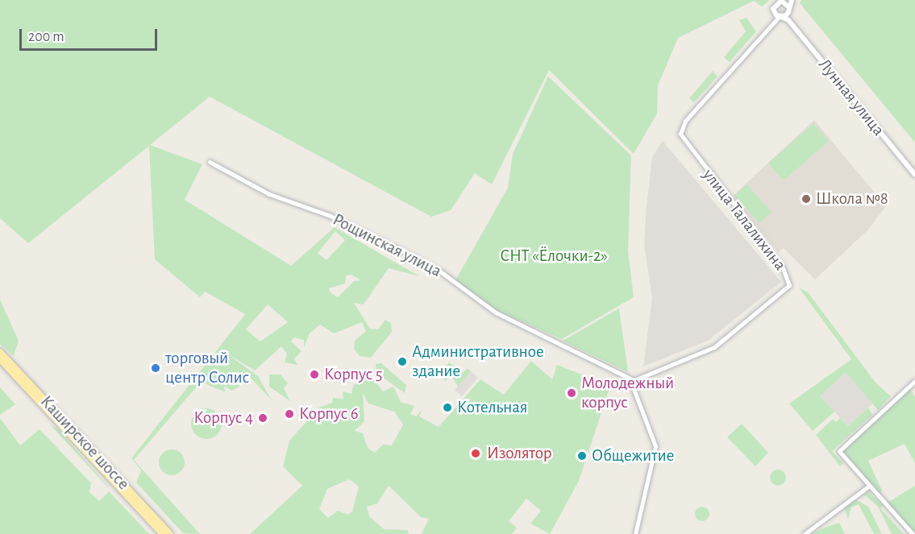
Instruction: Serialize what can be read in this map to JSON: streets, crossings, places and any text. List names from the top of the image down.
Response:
{
  "streets": {
    "main road": ["Каширское шоссе"],
    "street": ["Лунная улица", "улица Талалихина", "Рощинская улица"]
  },
  "crossings": [
    ["улица Талалихина", "Рощинская улица"]
  ],
  "parks": ["СНТ «Ёлочки-2»"],
  "places": [
    "Школа №8",
    "Административное здание",
    "торговый центр Солис",
    "Корпус 5",
    "Молодежный корпус",
    "Котельная",
    "Корпус 6",
    "Корпус 4",
    "Изолятор",
    "Общежитие"
  ],
  "scale_bar": "200 m"
}
